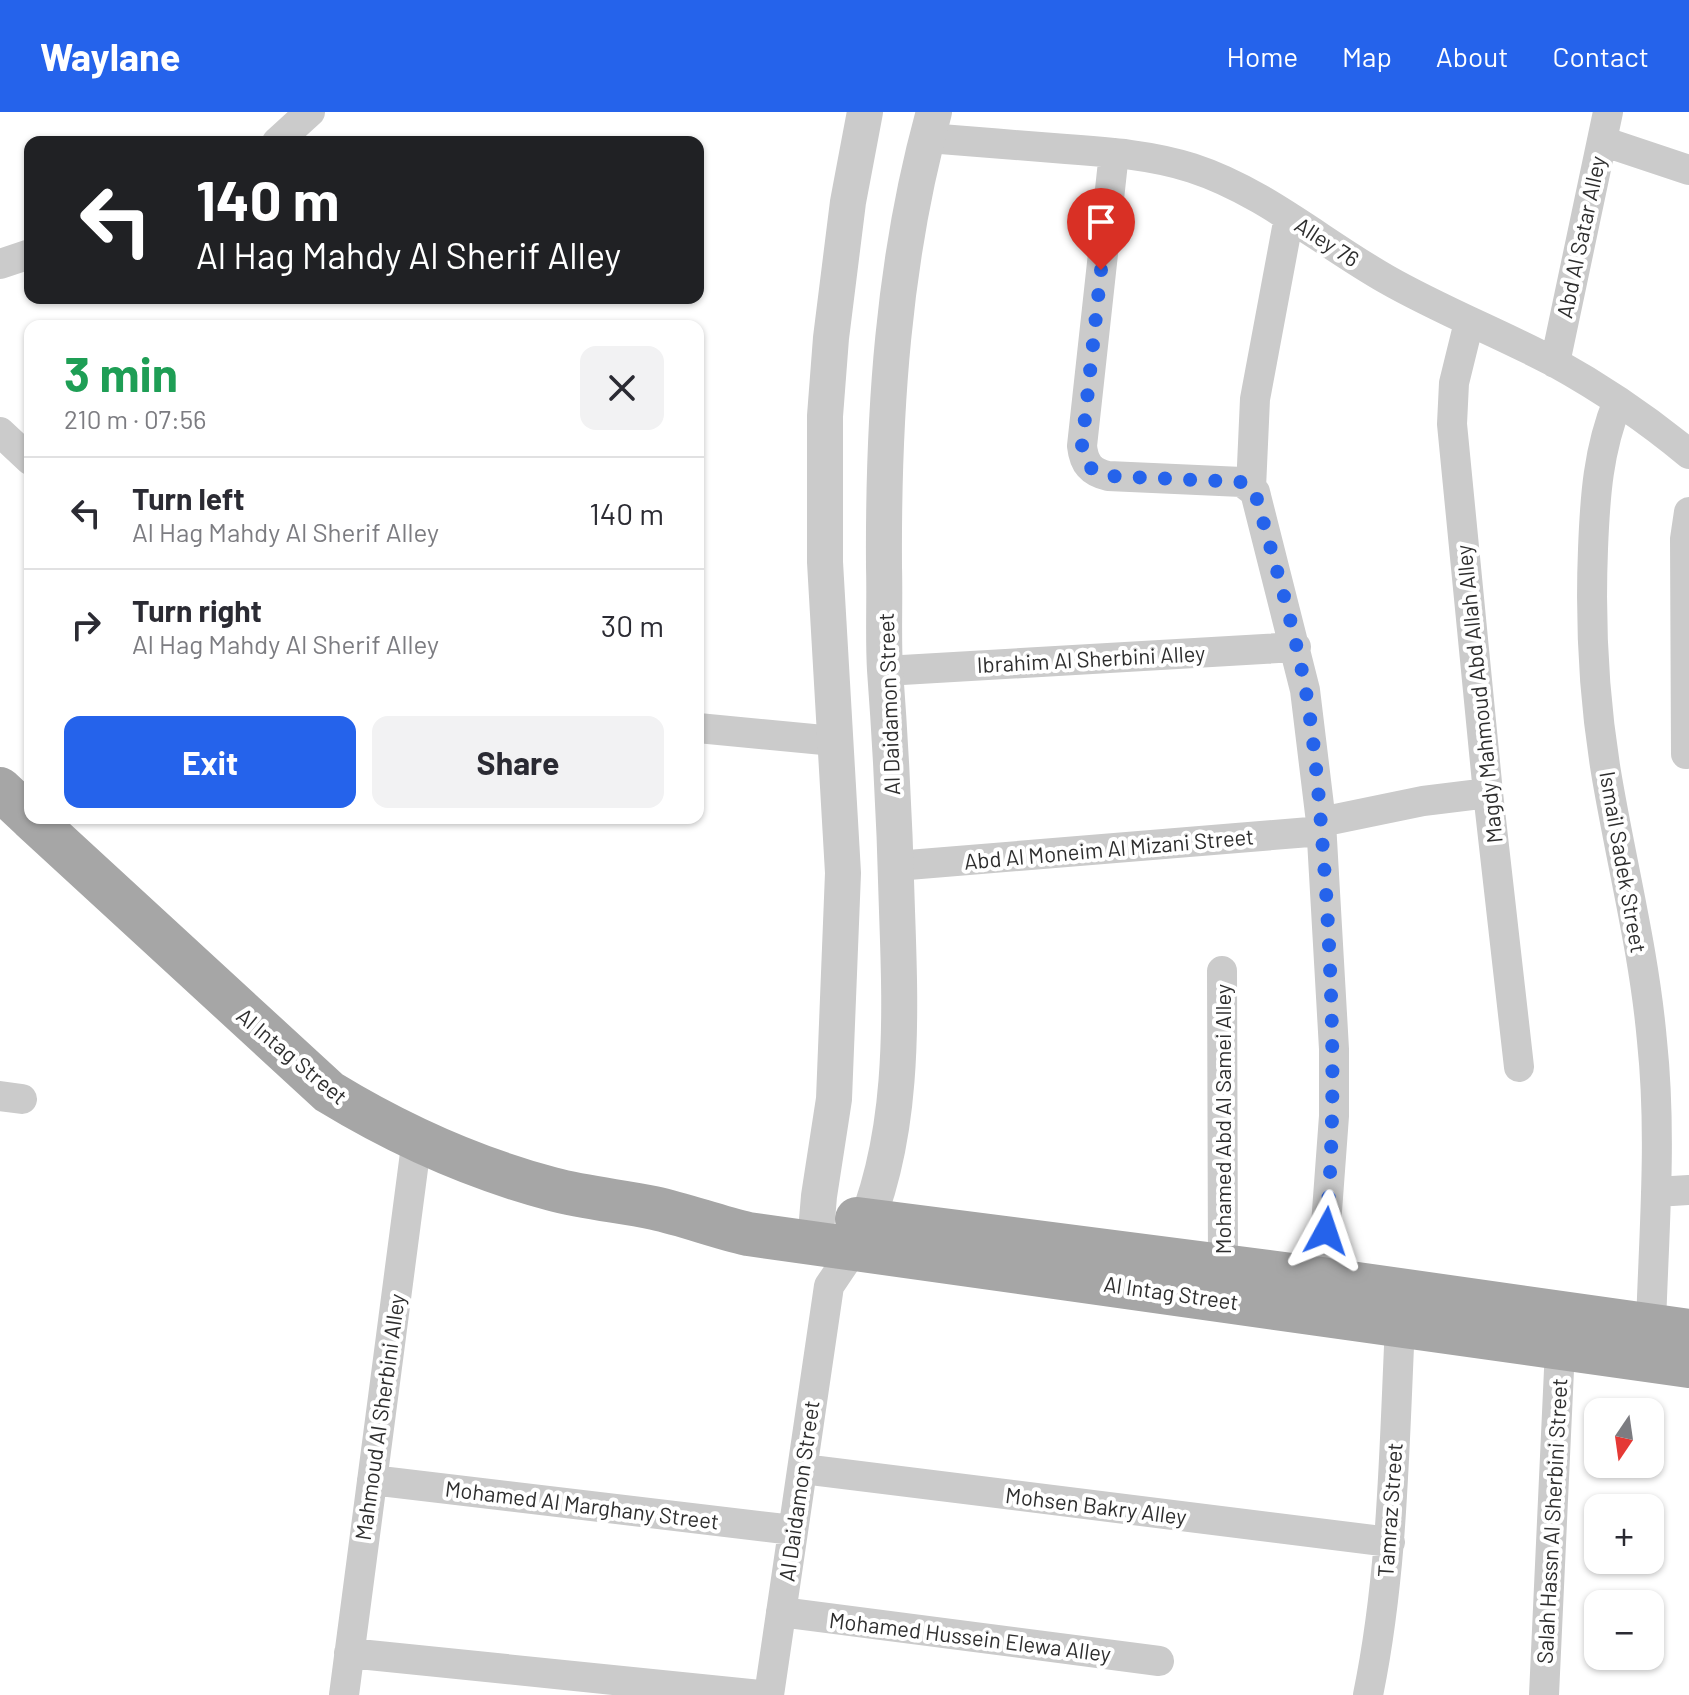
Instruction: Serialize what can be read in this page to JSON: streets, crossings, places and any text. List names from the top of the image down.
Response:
{
  "streets": {
    "main road": ["Al Intag Street"],
    "street": [
      "Abd Al Satar Alley",
      "Alley 76",
      "Ibrahim Al Sherbini Alley",
      "Magdy Mahmoud Abd Allah Alley",
      "Al Daidamon Street",
      "Abd Al Moneim Al Mizani Street",
      "Ismail Sadek Street",
      "Mohamed Abd Al Samei Alley",
      "Mahmoud Al Sherbini Alley",
      "Mohamed Al Marghany Street",
      "Mohsen Bakry Alley",
      "Tamraz Street",
      "Salah Hassn Al Sherbini Street",
      "Mohamed Hussein Elewa Alley"
    ]
  },
  "crossings": [
    ["Abd Al Satar Alley", "Alley 76"],
    ["Alley 76", "Magdy Mahmoud Abd Allah Alley"],
    ["Alley 76", "Al Daidamon Street"],
    ["Alley 76", "Ismail Sadek Street"],
    ["Ibrahim Al Sherbini Alley", "Al Daidamon Street"],
    ["Magdy Mahmoud Abd Allah Alley", "Abd Al Moneim Al Mizani Street"],
    ["Al Daidamon Street", "Abd Al Moneim Al Mizani Street"],
    ["Al Daidamon Street", "Al Intag Street"],
    ["Al Daidamon Street", "Mohamed Al Marghany Street"],
    ["Al Daidamon Street", "Mohsen Bakry Alley"],
    ["Al Daidamon Street", "Mohamed Hussein Elewa Alley"],
    ["Ismail Sadek Street", "Al Intag Street"],
    ["Al Intag Street", "Mohamed Abd Al Samei Alley"],
    ["Al Intag Street", "Mahmoud Al Sherbini Alley"],
    ["Al Intag Street", "Tamraz Street"],
    ["Al Intag Street", "Salah Hassn Al Sherbini Street"],
    ["Mahmoud Al Sherbini Alley", "Mohamed Al Marghany Street"],
    ["Mohsen Bakry Alley", "Tamraz Street"]
  ],
  "north": "bottom",
  "page": {
    "header": "Waylane",
    "nav": [
      "Home",
      "Map",
      "About",
      "Contact"
    ],
    "turn": ["140 m", "Al Hag Mahdy Al Sherif Alley"],
    "heading": ["3 min", "210 m · 07:56"],
    "list": [
      {
        "name": "Turn left",
        "note": "Al Hag Mahdy Al Sherif Alley",
        "value": "140 m"
      },
      {
        "name": "Turn right",
        "note": "Al Hag Mahdy Al Sherif Alley",
        "value": "30 m"
      }
    ],
    "buttons": ["Exit", "Share"],
    "map_buttons": ["+", "−"]
  }
}
